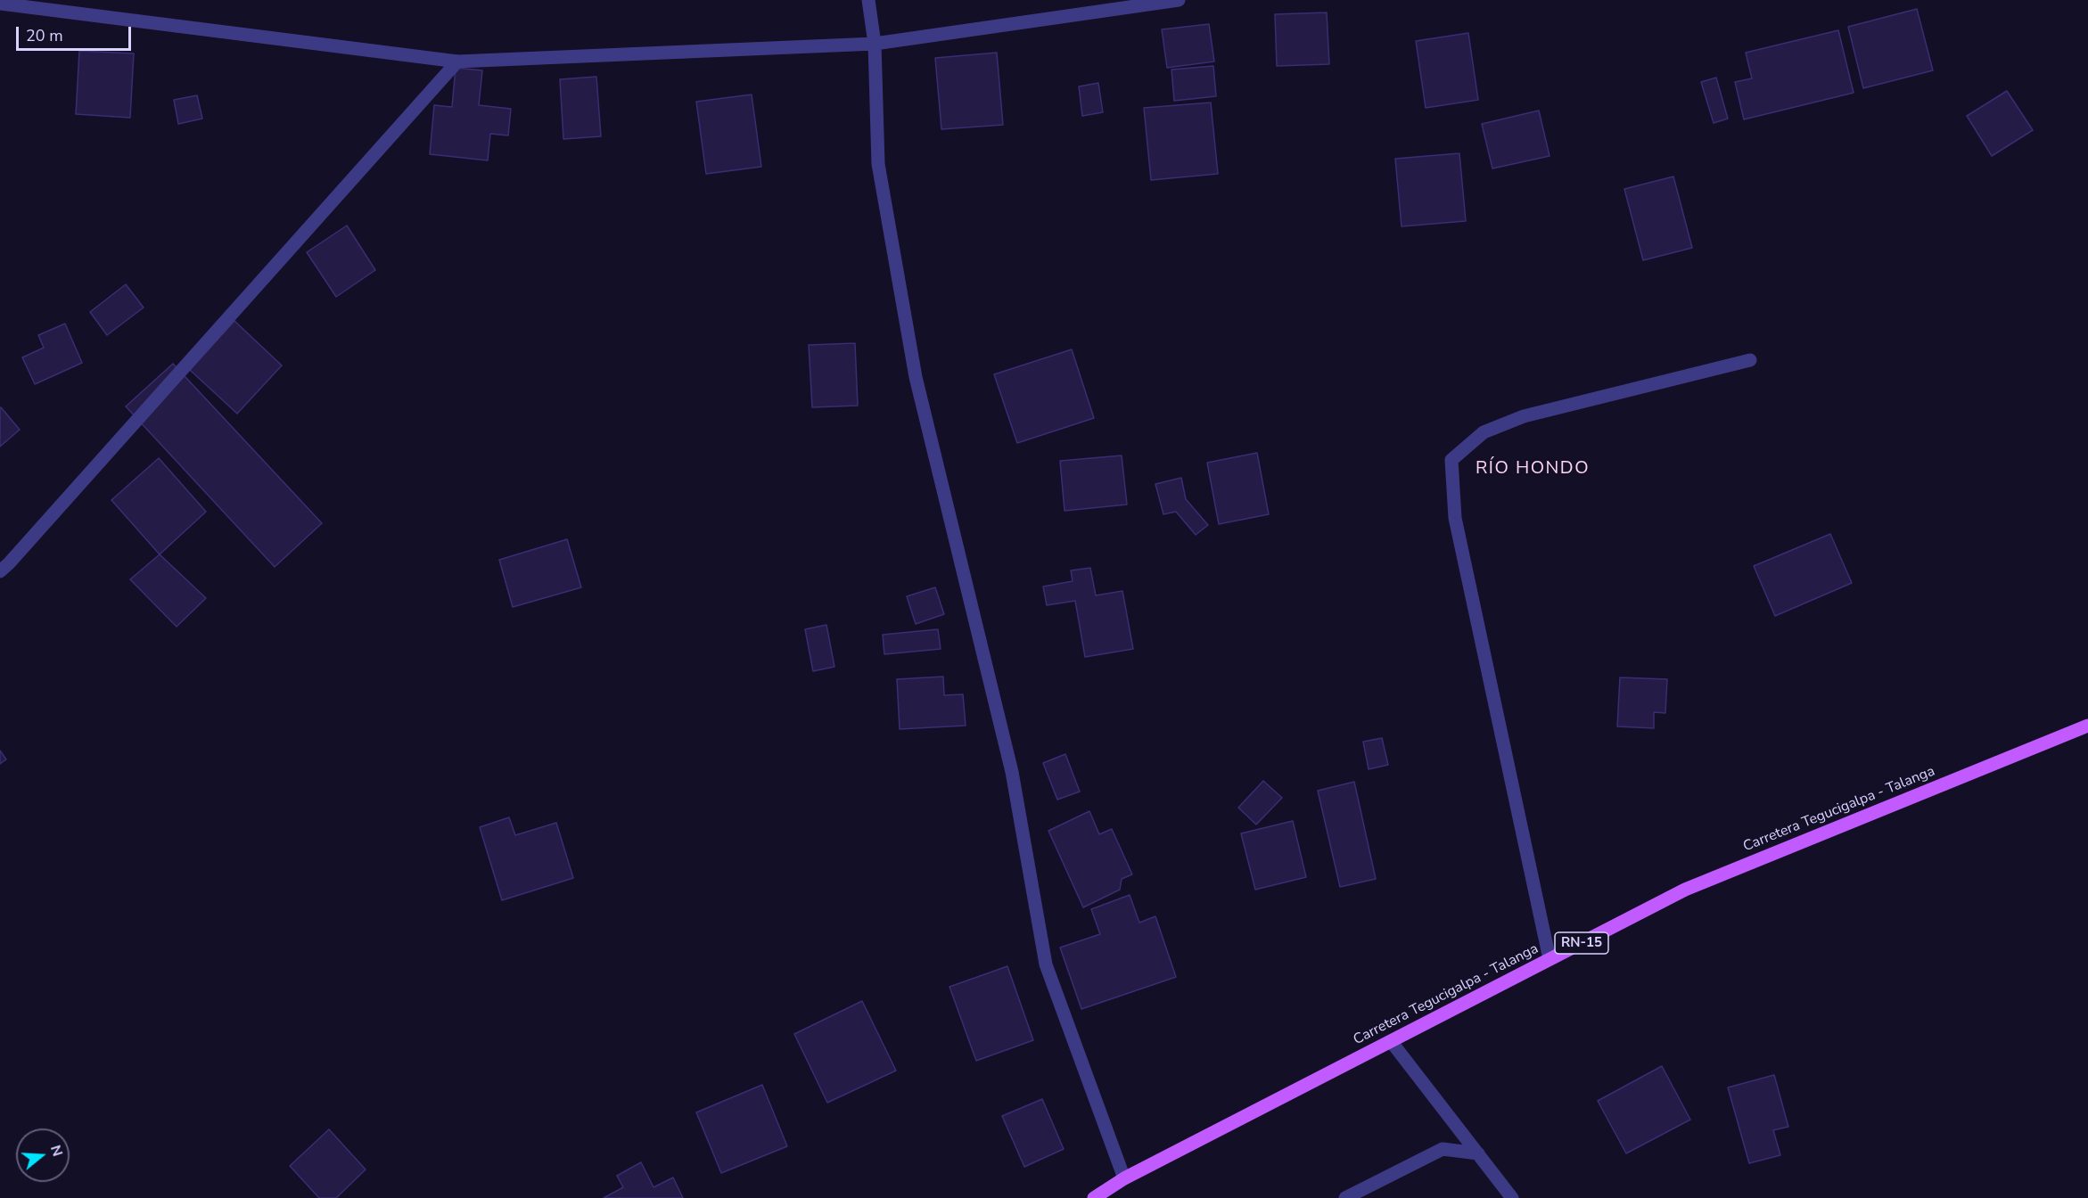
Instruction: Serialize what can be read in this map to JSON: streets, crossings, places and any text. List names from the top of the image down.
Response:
{
  "streets": {
    "main road": ["Carretera Tegucigalpa - Talanga", "RN-15"]
  },
  "districts": ["RÍO HONDO"],
  "scale_bar": "20 m",
  "north": "right"
}
